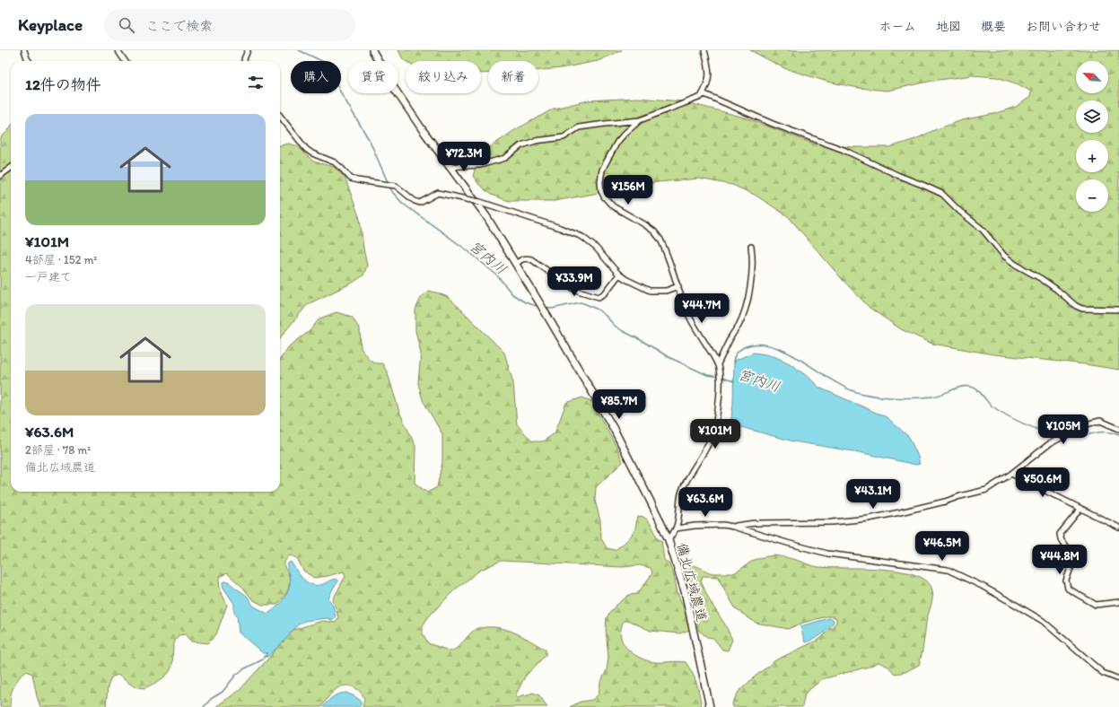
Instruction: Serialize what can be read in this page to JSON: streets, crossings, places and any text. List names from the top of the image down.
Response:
{
  "streets": {
    "street": ["備北広域農道"]
  },
  "water": ["宮内川"],
  "north": "top left",
  "page": {
    "header": "Keyplace",
    "search": "ここで検索",
    "nav": [
      "ホーム",
      "地図",
      "概要",
      "お問い合わせ"
    ],
    "map_buttons": ["+", "−"],
    "chip": [
      "購入",
      "賃貸",
      "絞り込み",
      "新着"
    ],
    "heading": "12件の物件",
    "list": [
      {
        "name": "¥101M",
        "note": "4部屋 · 152 m² · 一戸建て"
      },
      {
        "name": "¥63.6M",
        "note": "2部屋 · 78 m² · 備北広域農道"
      }
    ],
    "price": [
      "¥72.3M",
      "¥156M",
      "¥33.9M",
      "¥44.7M",
      "¥85.7M",
      "¥105M",
      "¥101M",
      "¥50.6M",
      "¥43.1M",
      "¥63.6M",
      "¥46.5M",
      "¥44.8M"
    ]
  }
}
